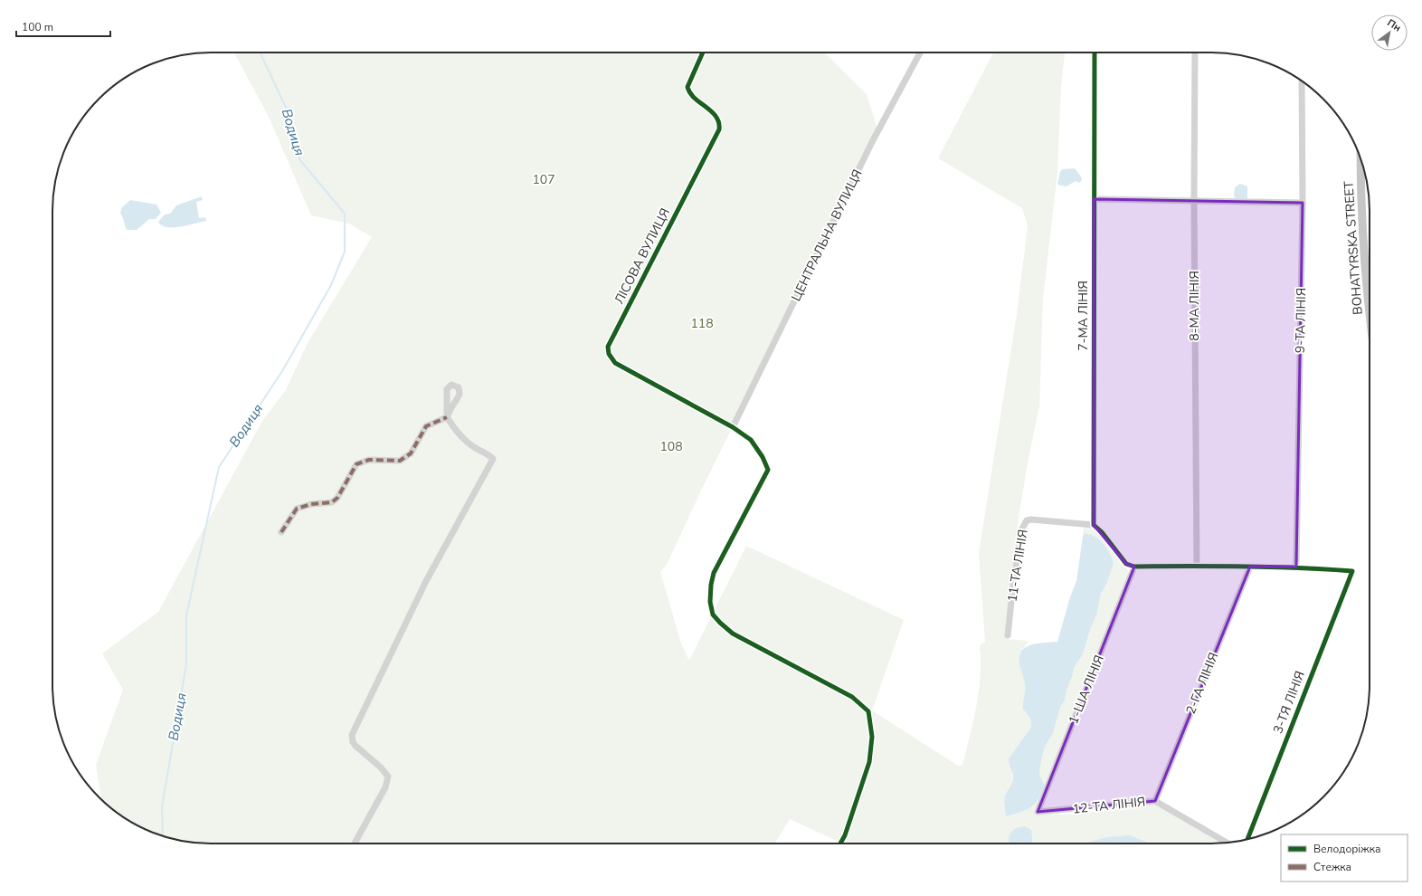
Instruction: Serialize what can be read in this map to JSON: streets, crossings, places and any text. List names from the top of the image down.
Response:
{
  "streets": {
    "main road": ["BOHATYRSKA STREET"],
    "street": [
      "ЦЕНТРАЛЬНА ВУЛИЦЯ",
      "ЛІСОВА ВУЛИЦЯ",
      "8-МА ЛІНІЯ",
      "7-МА ЛІНІЯ",
      "9-ТА ЛІНІЯ",
      "11-ТА ЛІНІЯ",
      "2-ГА ЛІНІЯ",
      "1-ША ЛІНІЯ",
      "3-ТЯ ЛІНІЯ",
      "12-ТА ЛІНІЯ"
    ]
  },
  "crossings": [
    ["ЦЕНТРАЛЬНА ВУЛИЦЯ", "ЛІСОВА ВУЛИЦЯ"],
    ["7-МА ЛІНІЯ", "11-ТА ЛІНІЯ"],
    ["9-ТА ЛІНІЯ", "3-ТЯ ЛІНІЯ"],
    ["2-ГА ЛІНІЯ", "12-ТА ЛІНІЯ"],
    ["1-ША ЛІНІЯ", "12-ТА ЛІНІЯ"]
  ],
  "water": ["Водиця"],
  "parks": ["107", "118", "108"],
  "legend": ["Велодоріжка", "Стежка"],
  "scale_bar": "100 m",
  "north": "top right"
}
